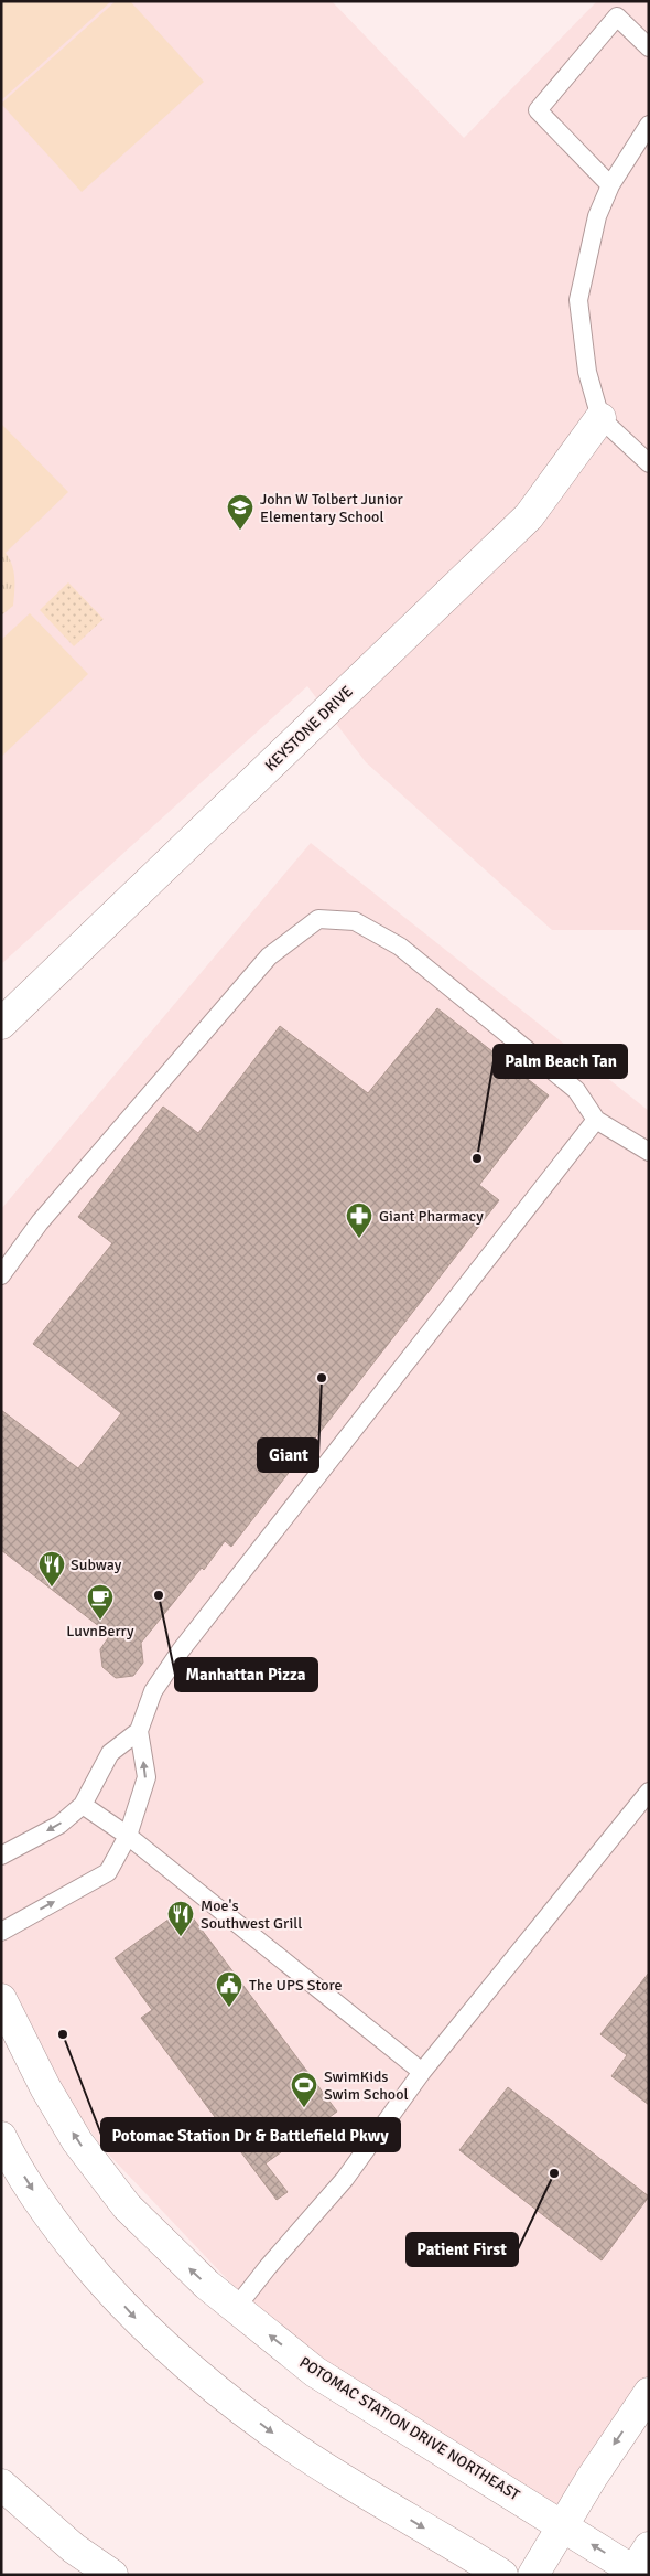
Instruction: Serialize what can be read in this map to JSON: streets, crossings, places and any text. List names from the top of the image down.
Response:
{
  "streets": {
    "street": ["KEYSTONE DRIVE", "POTOMAC STATION DRIVE NORTHEAST"]
  },
  "places": {
    "school or university": ["John W Tolbert Junior Elementary School"],
    "other": [
      "Palm Beach Tan",
      "Giant",
      "Manhattan Pizza",
      "Potomac Station Dr & Battlefield Pkwy",
      "Patient First"
    ],
    "pharmacy": ["Giant Pharmacy"],
    "restaurant": ["Subway", "Moe's Southwest Grill"],
    "cafe": ["LuvnBerry"],
    "public building": ["The UPS Store"],
    "sports": ["SwimKids Swim School"]
  }
}
